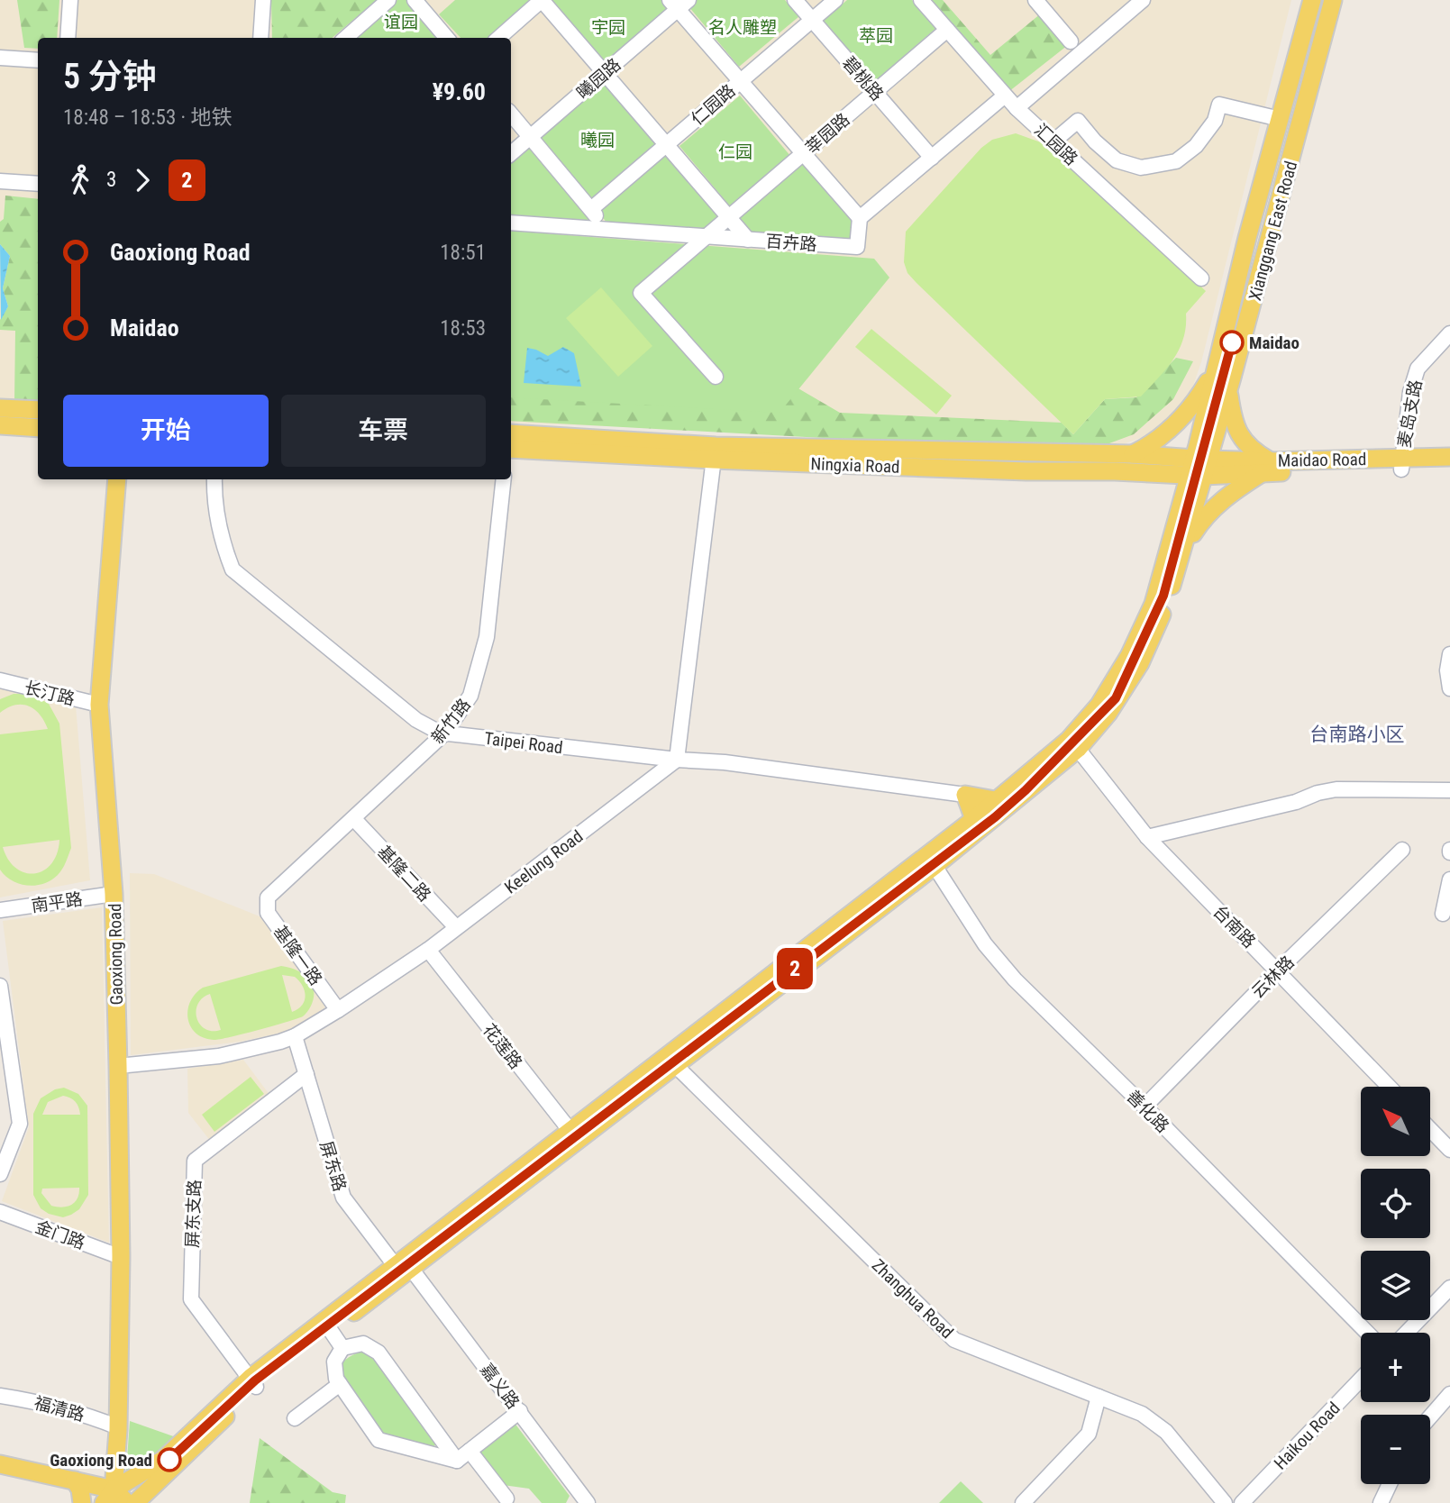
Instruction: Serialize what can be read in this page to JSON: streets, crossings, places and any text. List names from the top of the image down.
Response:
{
  "streets": {
    "main road": [
      "Xianggang East Road",
      "Maidao Road",
      "Ningxia Road",
      "Gaoxiong Road"
    ],
    "street": [
      "曦园路",
      "碧桃路",
      "仁园路",
      "汇园路",
      "百卉路",
      "麦岛支路",
      "长汀路",
      "新竹路",
      "Taipei Road",
      "Keelung Road",
      "基隆二路",
      "南平路",
      "台南路",
      "基隆一路",
      "云林路",
      "花莲路",
      "善化路",
      "屏东路",
      "屏东支路",
      "金门路",
      "Zhanghua Road",
      "嘉义路",
      "福清路",
      "Haikou Road"
    ]
  },
  "crossings": [
    ["碧桃路", "仁园路"],
    ["Xianggang East Road", "Maidao Road"],
    ["Xianggang East Road", "Ningxia Road"],
    ["麦岛支路", "Maidao Road"],
    ["Maidao Road", "Ningxia Road"],
    ["长汀路", "Gaoxiong Road"],
    ["新竹路", "Taipei Road"],
    ["新竹路", "基隆二路"],
    ["新竹路", "基隆一路"],
    ["Taipei Road", "Keelung Road"],
    ["Keelung Road", "基隆二路"],
    ["Keelung Road", "Gaoxiong Road"],
    ["Keelung Road", "基隆一路"],
    ["Keelung Road", "花莲路"],
    ["Keelung Road", "屏东路"],
    ["南平路", "Gaoxiong Road"],
    ["台南路", "云林路"],
    ["Gaoxiong Road", "金门路"],
    ["Gaoxiong Road", "福清路"],
    ["云林路", "善化路"],
    ["屏东路", "屏东支路"],
    ["屏东路", "嘉义路"]
  ],
  "districts": ["台南路小区"],
  "parks": [
    "谊园",
    "宇园",
    "名人雕塑",
    "萃园",
    "曦园",
    "仁园"
  ],
  "places": ["Maidao", "Gaoxiong Road"],
  "lines": ["metro line 2"],
  "north": "top left",
  "page": {
    "on_map": "2",
    "heading": ["5 分钟", "18:48 – 18:53 · 地铁", "¥9.60"],
    "legs": ["3", "2"],
    "list": [
      {
        "name": "Gaoxiong Road",
        "value": "18:51"
      },
      {
        "name": "Maidao",
        "value": "18:53"
      }
    ],
    "buttons": ["开始", "车票"],
    "map_buttons": ["+", "−"]
  }
}
